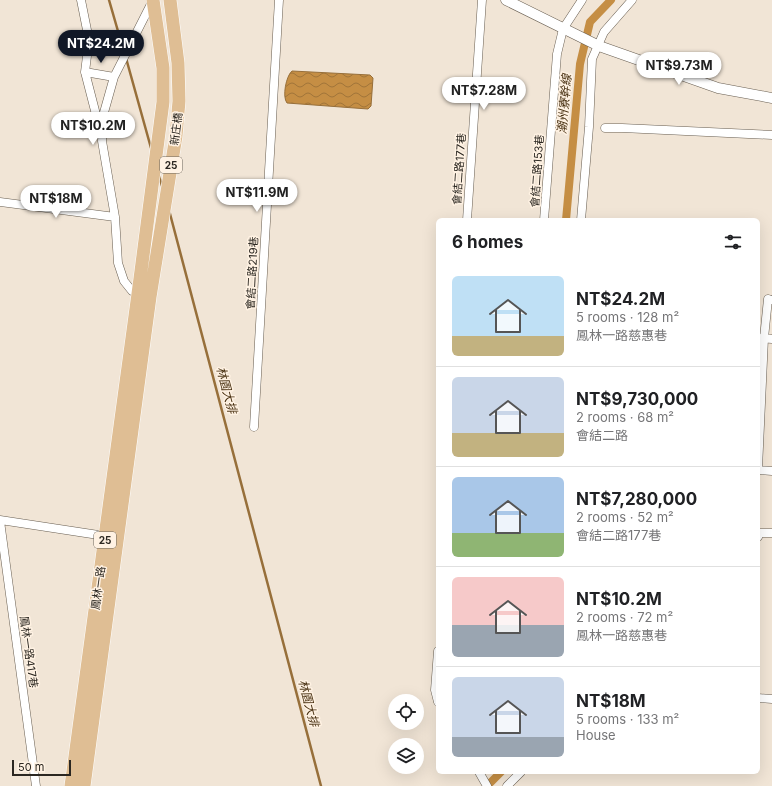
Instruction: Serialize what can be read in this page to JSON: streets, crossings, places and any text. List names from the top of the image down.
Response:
{
  "streets": {
    "main road": ["新庄橋", "25", "鳳林一路"],
    "street": [
      "會結二路177巷",
      "會結二路153巷",
      "會結二路219巷",
      "鳳林一路417巷"
    ]
  },
  "crossings": [
    ["新庄橋", "鳳林一路"]
  ],
  "water": ["潮州寮幹線", "林園大排"],
  "scale_bar": "50 m",
  "page": {
    "price": [
      "NT$24.2M",
      "NT$9.73M",
      "NT$7.28M",
      "NT$10.2M",
      "NT$11.9M",
      "NT$18M"
    ],
    "heading": "6 homes",
    "list": [
      {
        "name": "NT$24.2M",
        "note": "5 rooms · 128 m² · 鳳林一路慈惠巷"
      },
      {
        "name": "NT$9,730,000",
        "note": "2 rooms · 68 m² · 會結二路"
      },
      {
        "name": "NT$7,280,000",
        "note": "2 rooms · 52 m² · 會結二路177巷"
      },
      {
        "name": "NT$10.2M",
        "note": "2 rooms · 72 m² · 鳳林一路慈惠巷"
      },
      {
        "name": "NT$18M",
        "note": "5 rooms · 133 m² · House"
      }
    ],
    "scale": "50 m"
  }
}
